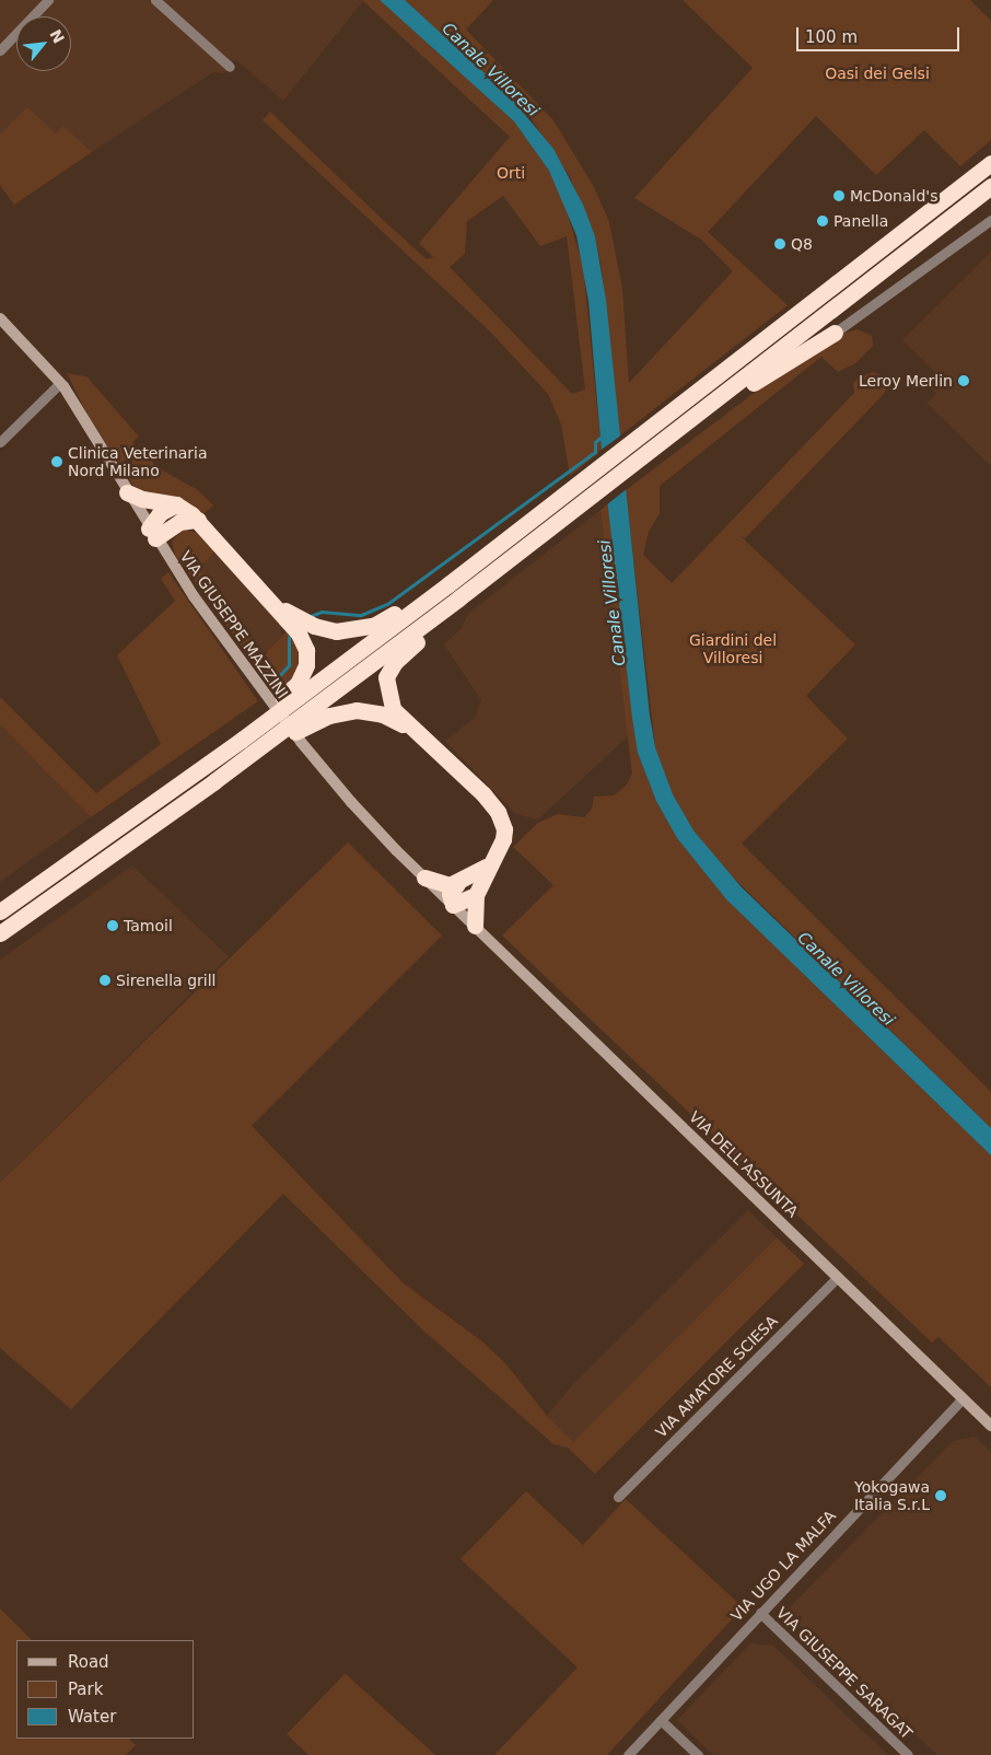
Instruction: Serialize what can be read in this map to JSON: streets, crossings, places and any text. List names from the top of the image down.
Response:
{
  "streets": {
    "street": [
      "VIA GIUSEPPE MAZZINI",
      "VIA DELL'ASSUNTA",
      "VIA AMATORE SCIESA",
      "VIA UGO LA MALFA",
      "VIA GIUSEPPE SARAGAT"
    ]
  },
  "crossings": [
    ["VIA GIUSEPPE MAZZINI", "VIA DELL'ASSUNTA"],
    ["VIA DELL'ASSUNTA", "VIA AMATORE SCIESA"],
    ["VIA DELL'ASSUNTA", "VIA UGO LA MALFA"],
    ["VIA UGO LA MALFA", "VIA GIUSEPPE SARAGAT"]
  ],
  "water": ["Canale Villoresi"],
  "parks": ["Oasi dei Gelsi", "Orti", "Giardini del Villoresi"],
  "places": [
    "McDonald's",
    "Panella",
    "Q8",
    "Leroy Merlin",
    "Clinica Veterinaria Nord Milano",
    "Tamoil",
    "Sirenella grill",
    "Yokogawa Italia S.r.L"
  ],
  "legend": ["Road", "Park", "Water"],
  "scale_bar": "100 m",
  "north": "top right"
}
